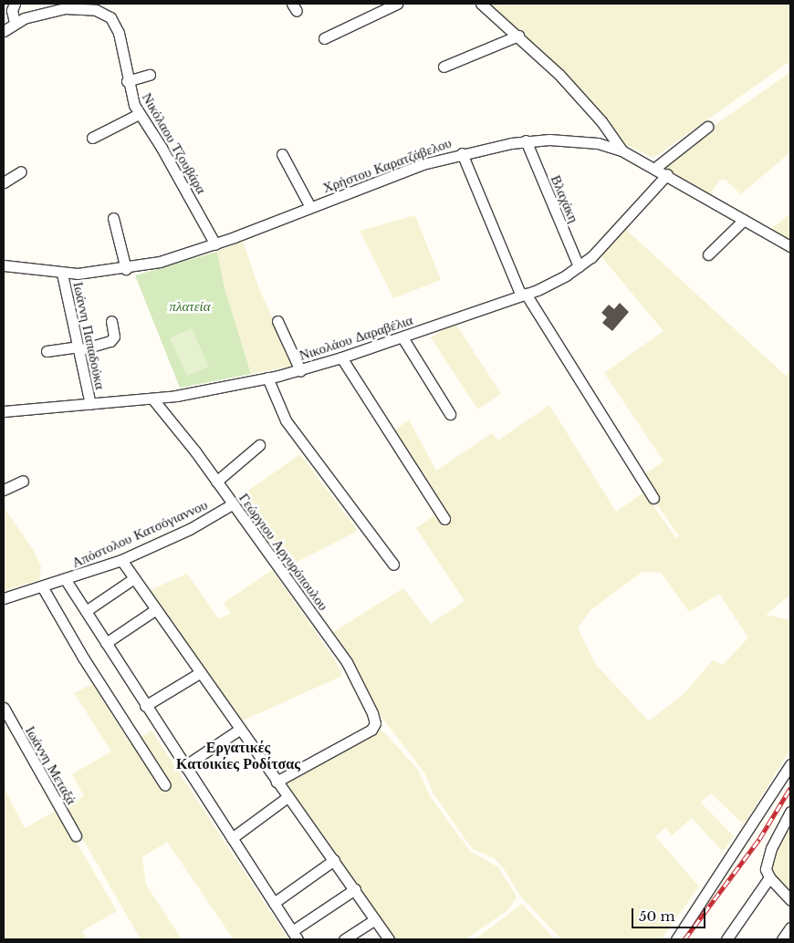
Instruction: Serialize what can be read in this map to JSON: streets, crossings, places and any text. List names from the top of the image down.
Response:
{
  "streets": {
    "street": [
      "Νικόλαου Τζουβάρα",
      "Χρήστου Καρατζάβελου",
      "Βλαχάκη",
      "Ιωάννη Παπαδούκα",
      "Νικολάου Δαραβέλια",
      "Απόστολου Κατσόγιαννου",
      "Γεώργιου Αργυρόπουλου",
      "Ιωάννη Μεταξά"
    ]
  },
  "crossings": [
    ["Νικόλαου Τζουβάρα", "Χρήστου Καρατζάβελου"],
    ["Χρήστου Καρατζάβελου", "Βλαχάκη"],
    ["Χρήστου Καρατζάβελου", "Ιωάννη Παπαδούκα"],
    ["Χρήστου Καρατζάβελου", "Νικολάου Δαραβέλια"],
    ["Βλαχάκη", "Νικολάου Δαραβέλια"],
    ["Ιωάννη Παπαδούκα", "Νικολάου Δαραβέλια"],
    ["Νικολάου Δαραβέλια", "Γεώργιου Αργυρόπουλου"],
    ["Απόστολου Κατσόγιαννου", "Γεώργιου Αργυρόπουλου"]
  ],
  "districts": ["Εργατικές Κατοικίες Ροδίτσας"],
  "parks": ["πλατεία"],
  "scale_bar": "50 m"
}
